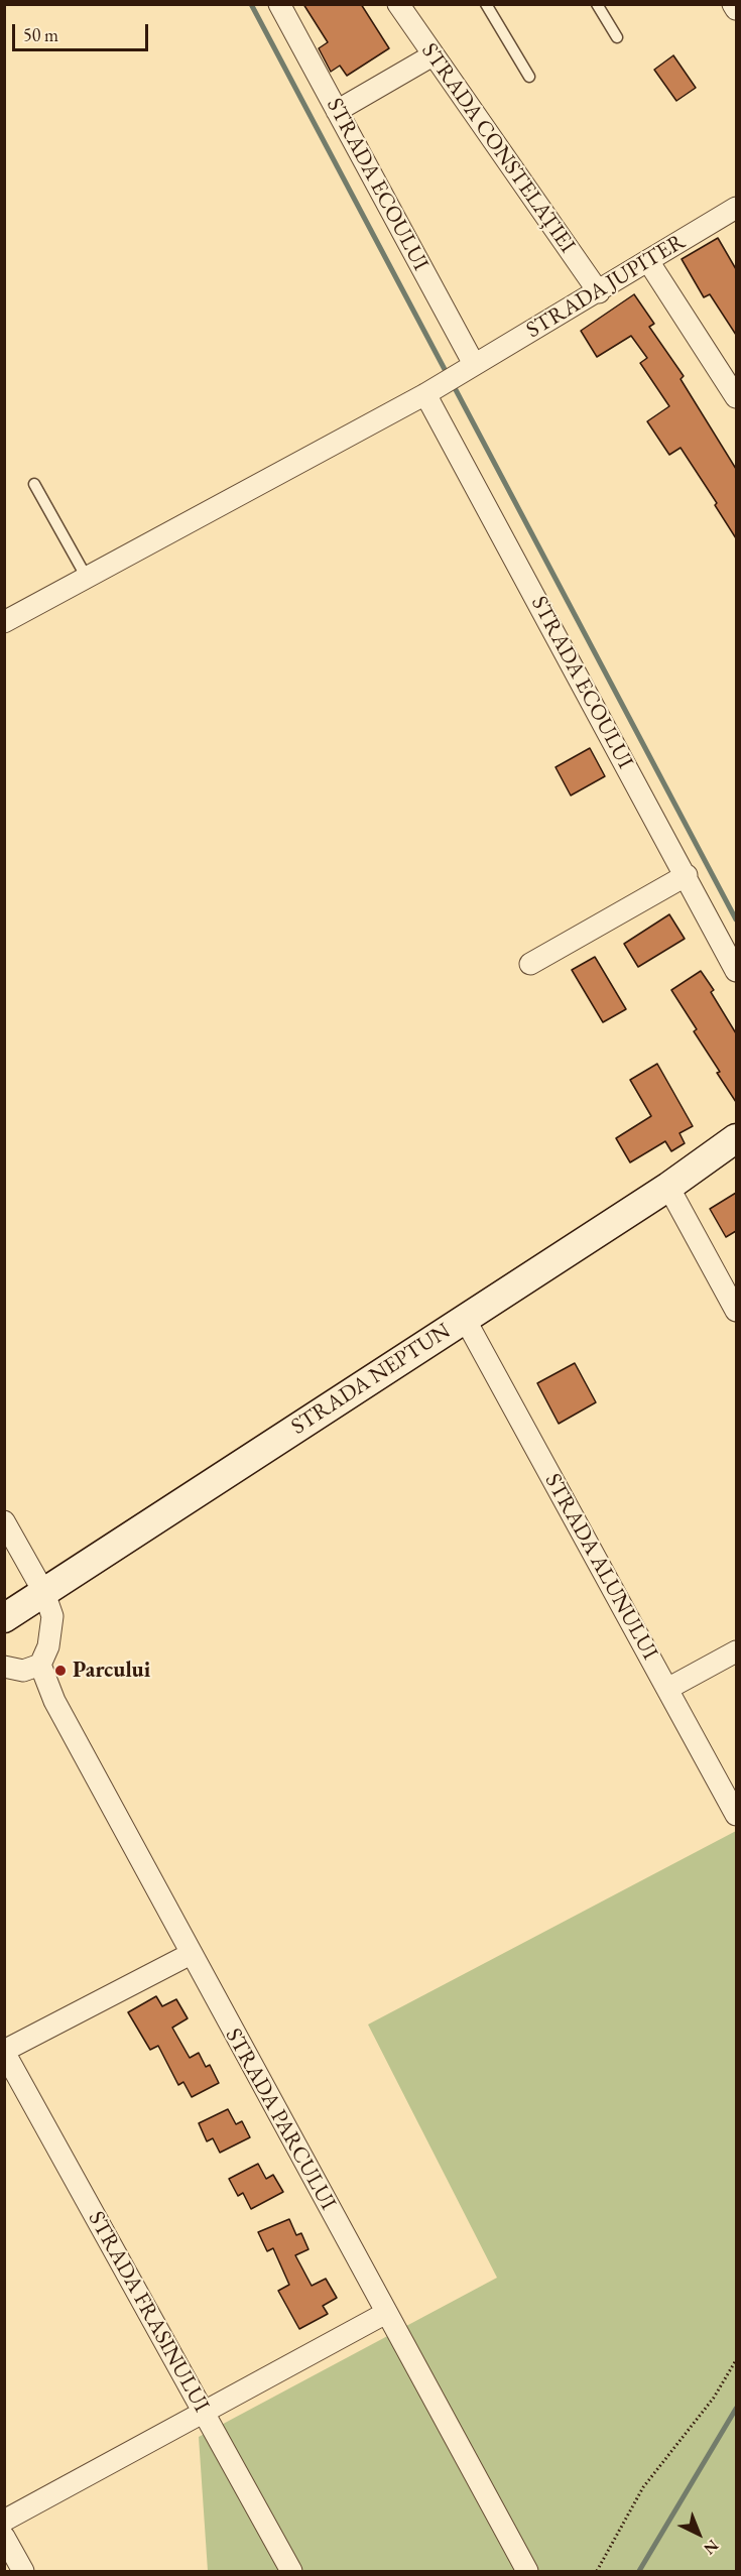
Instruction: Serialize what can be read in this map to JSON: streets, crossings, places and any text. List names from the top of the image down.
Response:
{
  "streets": {
    "street": [
      "STRADA CONSTELAȚIEI",
      "STRADA ECOULUI",
      "STRADA JUPITER",
      "STRADA NEPTUN",
      "STRADA ALUNULUI",
      "STRADA PARCULUI",
      "STRADA FRASINULUI"
    ]
  },
  "crossings": [
    ["STRADA CONSTELAȚIEI", "STRADA JUPITER"],
    ["STRADA ECOULUI", "STRADA JUPITER"],
    ["STRADA NEPTUN", "STRADA ALUNULUI"]
  ],
  "places": ["Parcului"],
  "scale_bar": "50 m",
  "north": "bottom right"
}
